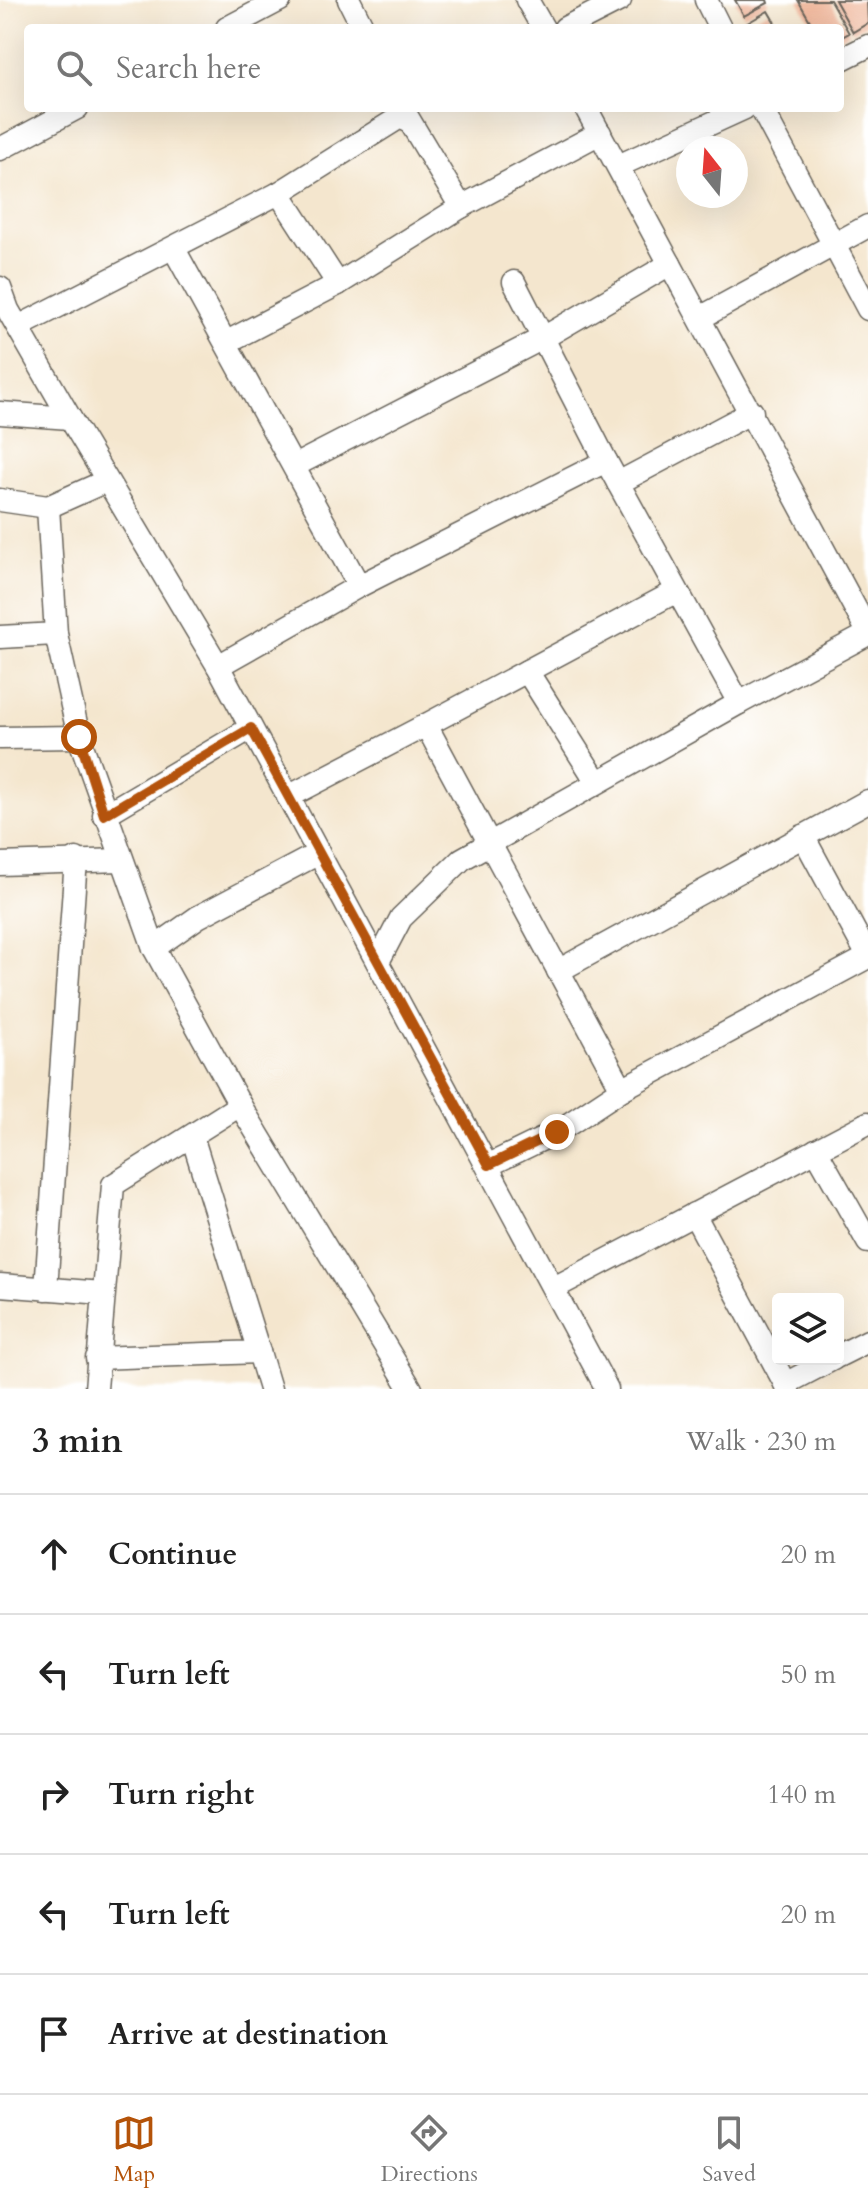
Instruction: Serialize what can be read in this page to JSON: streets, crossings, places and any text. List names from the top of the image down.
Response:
{
  "north": "top",
  "page": {
    "search": "Search here",
    "heading": ["3 min", "Walk · 230 m"],
    "list": [
      ["Continue", "20 m"],
      ["Turn left", "50 m"],
      ["Turn right", "140 m"],
      ["Turn left", "20 m"],
      "Arrive at destination"
    ],
    "nav": ["Map", "Directions", "Saved"]
  }
}
